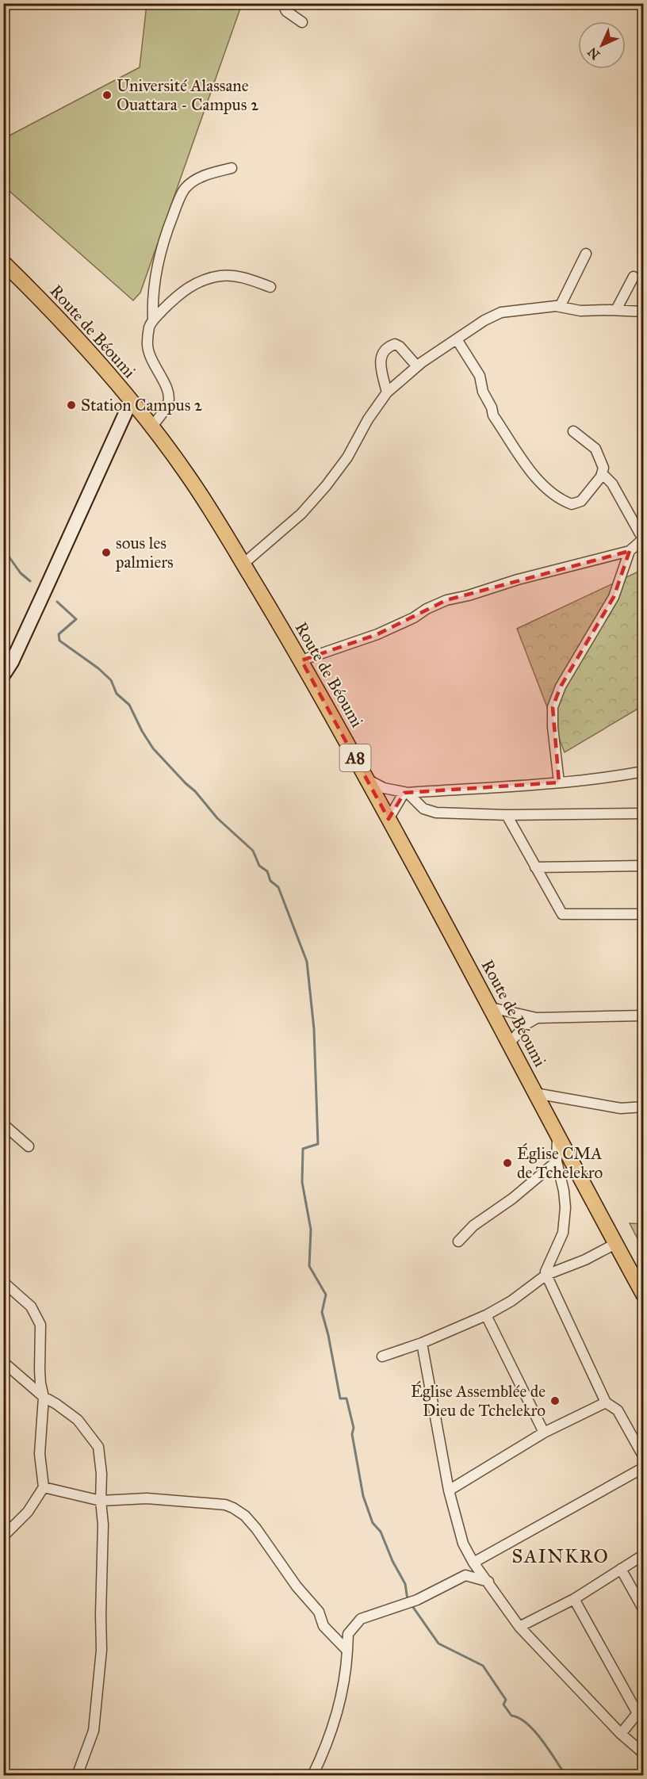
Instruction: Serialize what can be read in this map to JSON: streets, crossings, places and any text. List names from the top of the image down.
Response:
{
  "streets": {
    "main road": ["Route de Béoumi", "A8"]
  },
  "districts": ["SAINKRO"],
  "places": [
    "Université Alassane Ouattara - Campus 2",
    "Station Campus 2",
    "sous les palmiers",
    "Église CMA de Tchelekro",
    "Église Assemblée de Dieu de Tchelekro"
  ],
  "north": "bottom left"
}
